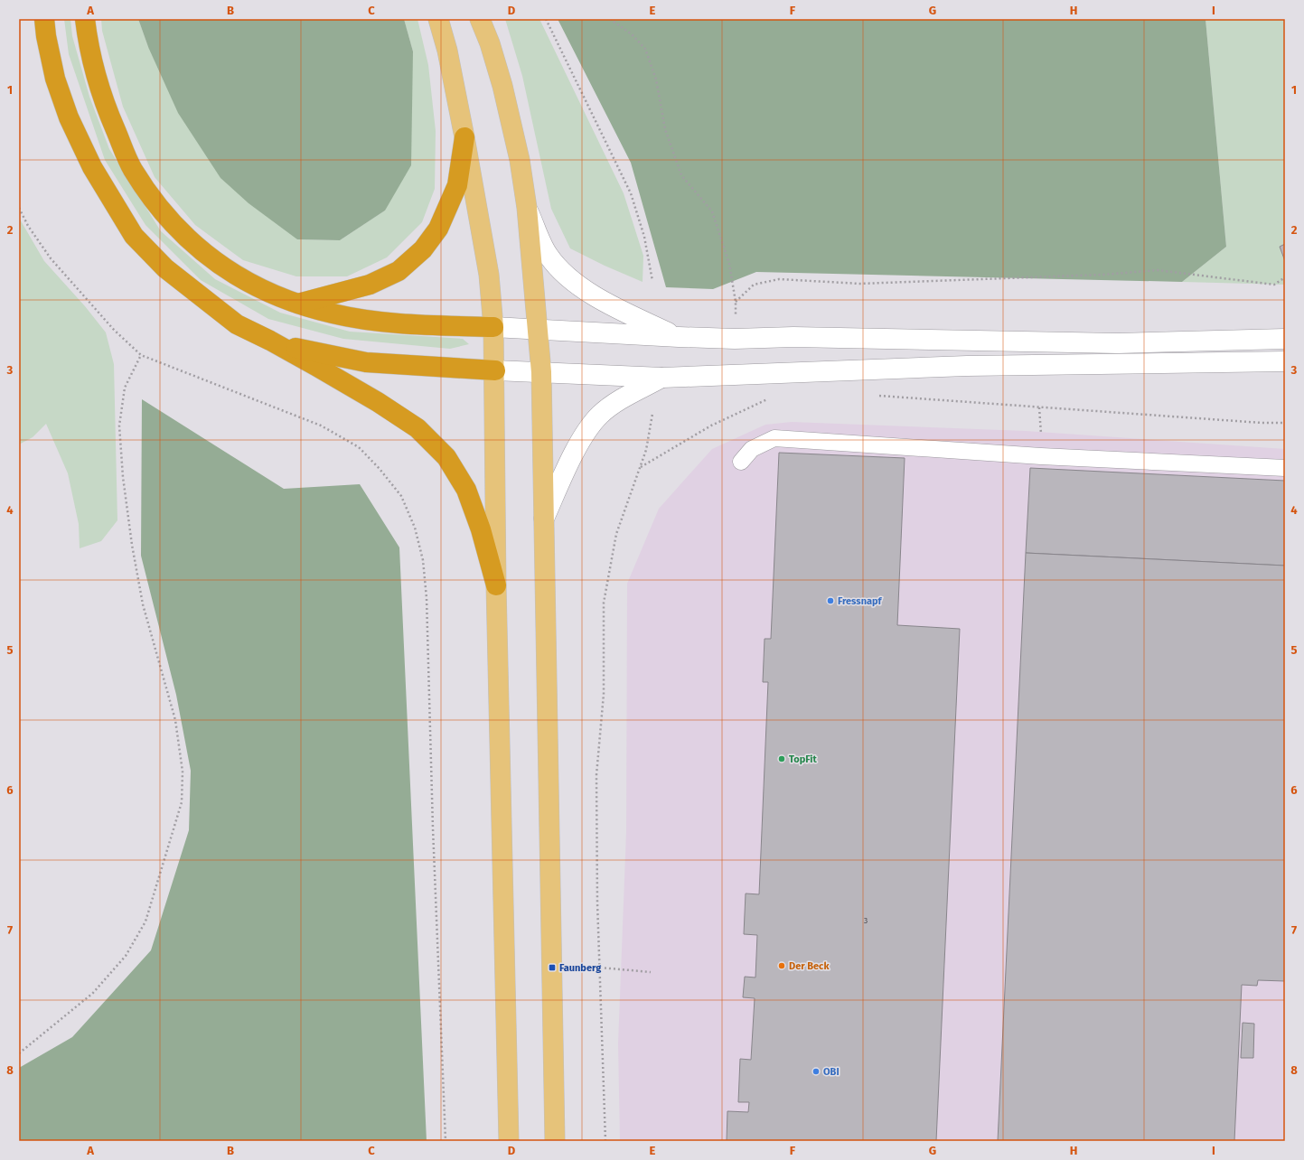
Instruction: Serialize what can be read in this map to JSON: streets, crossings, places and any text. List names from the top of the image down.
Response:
{
  "places": {
    "other": [
      "Fressnapf",
      "TopFit",
      "Der Beck",
      "OBI"
    ],
    "transit": ["Faunberg"]
  },
  "house_numbers": ["3"],
  "grid": {
    "columns": [
      "A",
      "B",
      "C",
      "D",
      "E",
      "F",
      "G",
      "H",
      "I"
    ],
    "rows": [
      "1",
      "2",
      "3",
      "4",
      "5",
      "6",
      "7",
      "8"
    ]
  }
}
